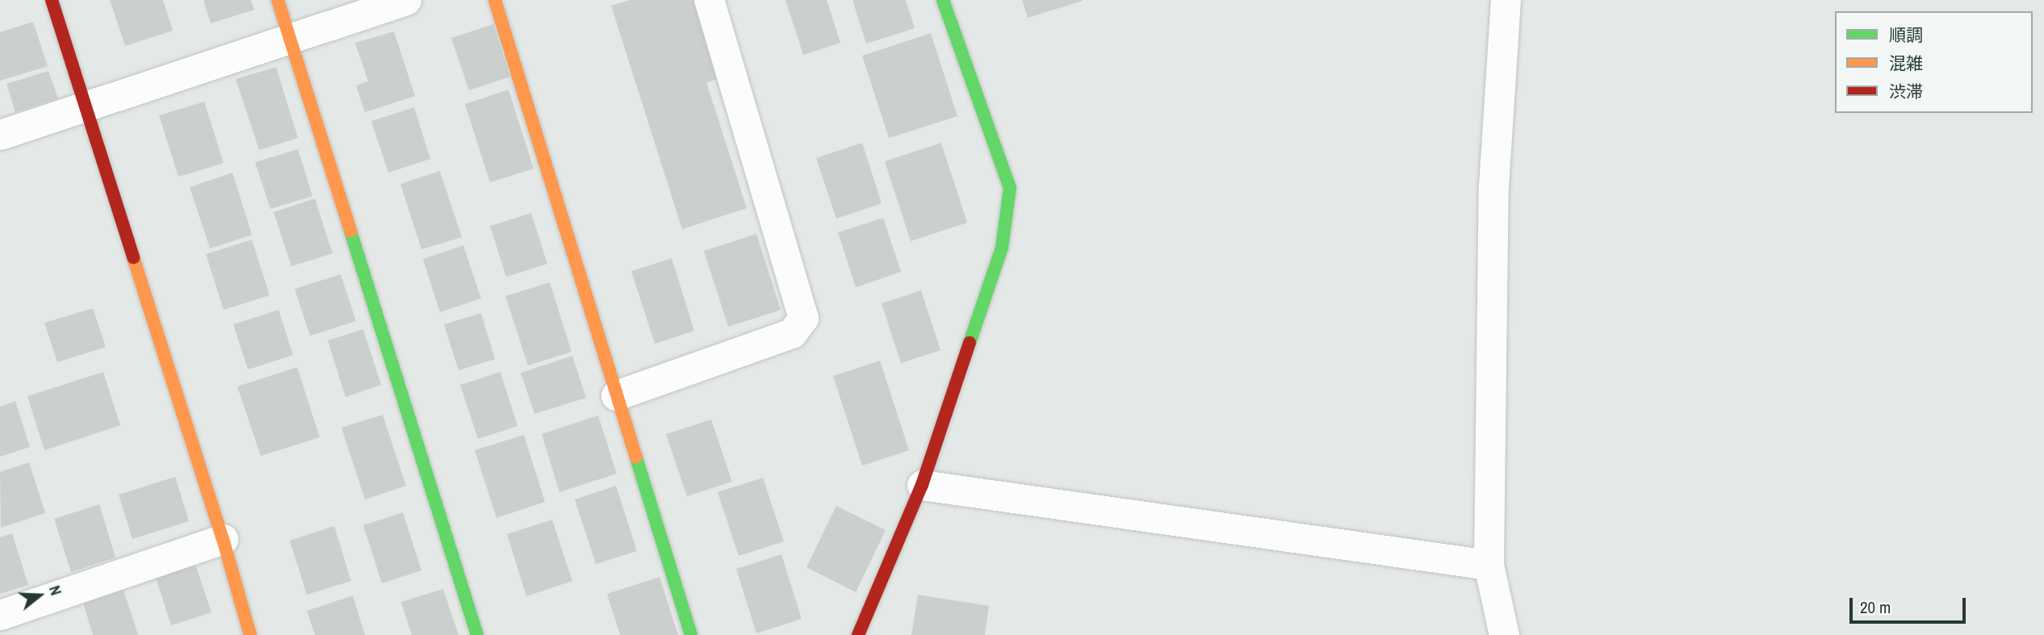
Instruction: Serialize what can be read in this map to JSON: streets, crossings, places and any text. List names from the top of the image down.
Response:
{
  "legend": ["順調", "混雑", "渋滞"],
  "scale_bar": "20 m",
  "north": "right"
}
